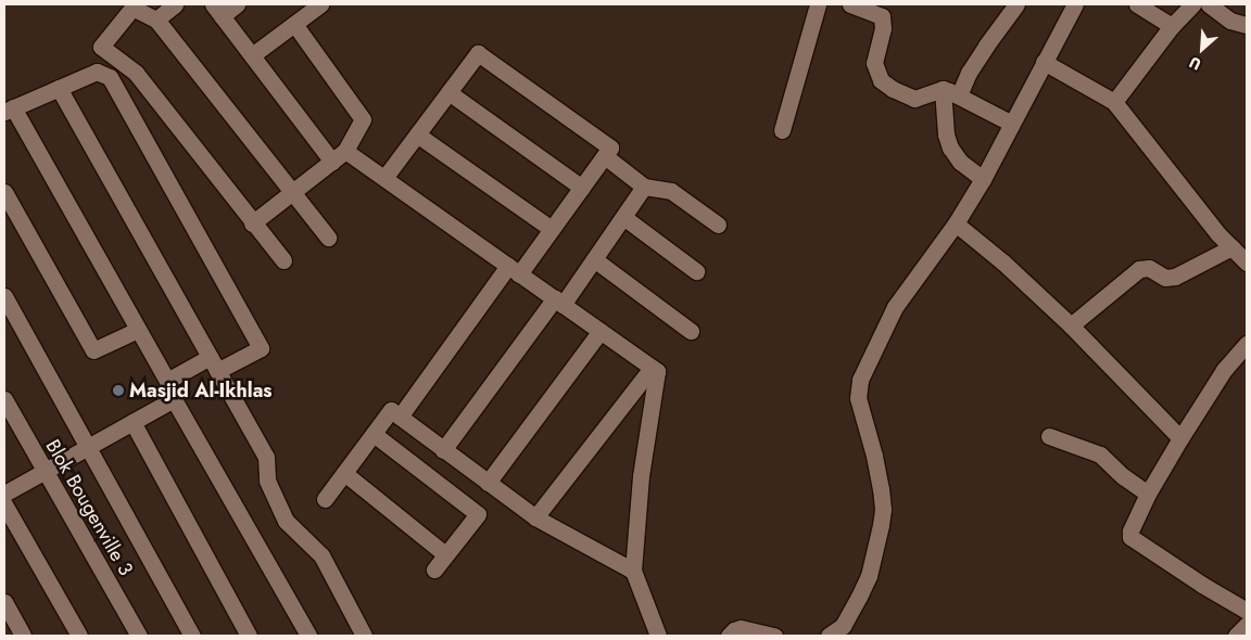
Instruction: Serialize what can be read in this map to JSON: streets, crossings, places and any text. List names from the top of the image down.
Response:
{
  "streets": {
    "street": ["Blok Bougenville 3"]
  },
  "places": ["Masjid Al-Ikhlas"],
  "north": "bottom left"
}
